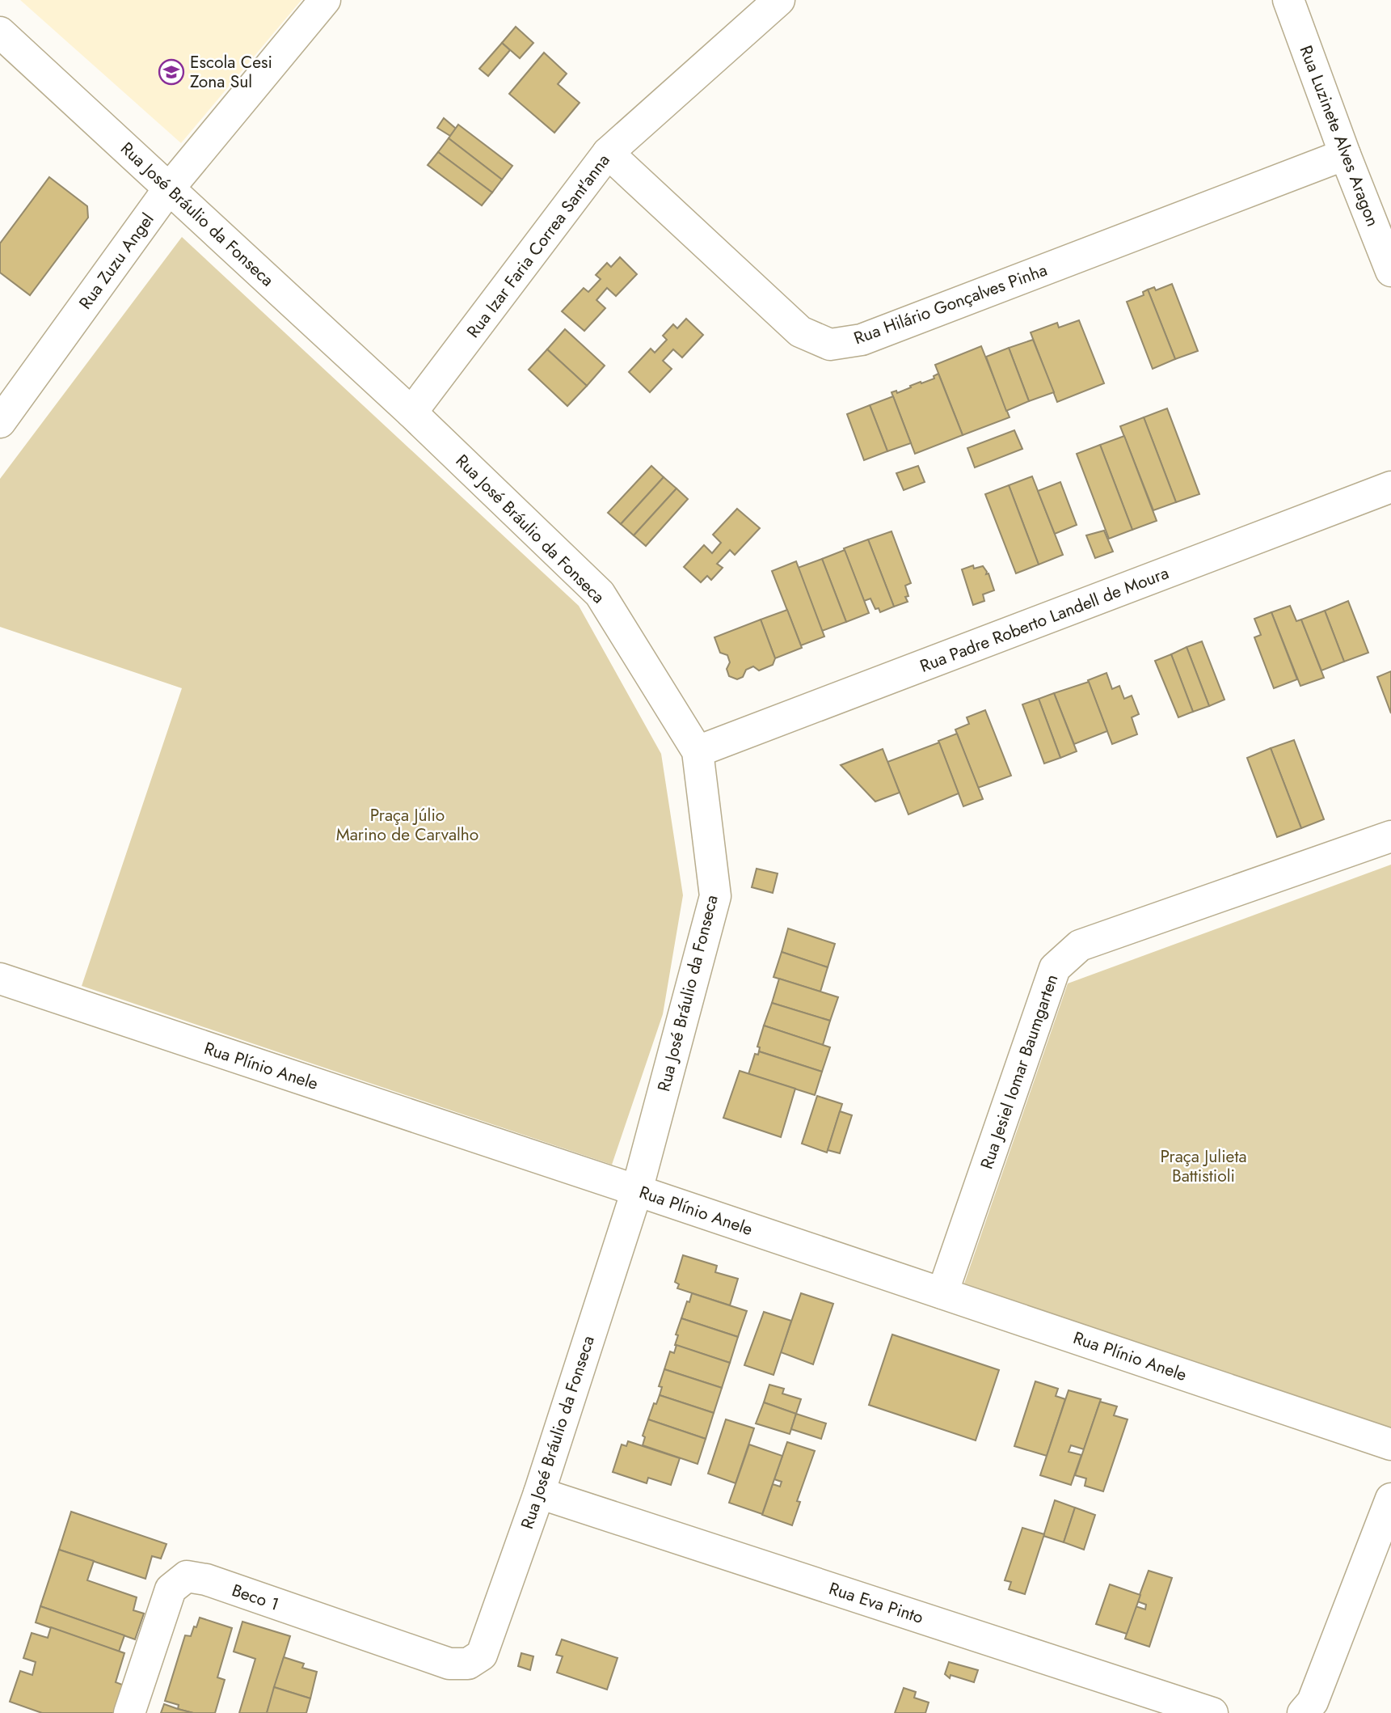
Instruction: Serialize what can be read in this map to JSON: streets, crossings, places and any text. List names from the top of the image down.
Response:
{
  "streets": {
    "street": [
      "Rua Luzinete Alves Aragon",
      "Rua José Bráulio da Fonseca",
      "Rua Izar Faria Correa Sant'anna",
      "Rua Zuzu Angel",
      "Rua Hilário Gonçalves Pinha",
      "Rua Padre Roberto Landell de Moura",
      "Rua Plínio Anele",
      "Rua Jesiel Iomar Baumgarten",
      "Beco 1",
      "Rua Eva Pinto"
    ]
  },
  "crossings": [
    ["Rua Luzinete Alves Aragon", "Rua Hilário Gonçalves Pinha"],
    ["Rua José Bráulio da Fonseca", "Rua Izar Faria Correa Sant'anna"],
    ["Rua José Bráulio da Fonseca", "Rua Zuzu Angel"],
    ["Rua José Bráulio da Fonseca", "Rua Padre Roberto Landell de Moura"],
    ["Rua José Bráulio da Fonseca", "Rua Plínio Anele"],
    ["Rua José Bráulio da Fonseca", "Beco 1"],
    ["Rua José Bráulio da Fonseca", "Rua Eva Pinto"],
    ["Rua Izar Faria Correa Sant'anna", "Rua Hilário Gonçalves Pinha"],
    ["Rua Plínio Anele", "Rua Jesiel Iomar Baumgarten"]
  ],
  "parks": ["Praça Júlio Marino de Carvalho", "Praça Julieta Battistioli"],
  "places": {
    "school or university": ["Escola Cesi Zona Sul"]
  }
}
